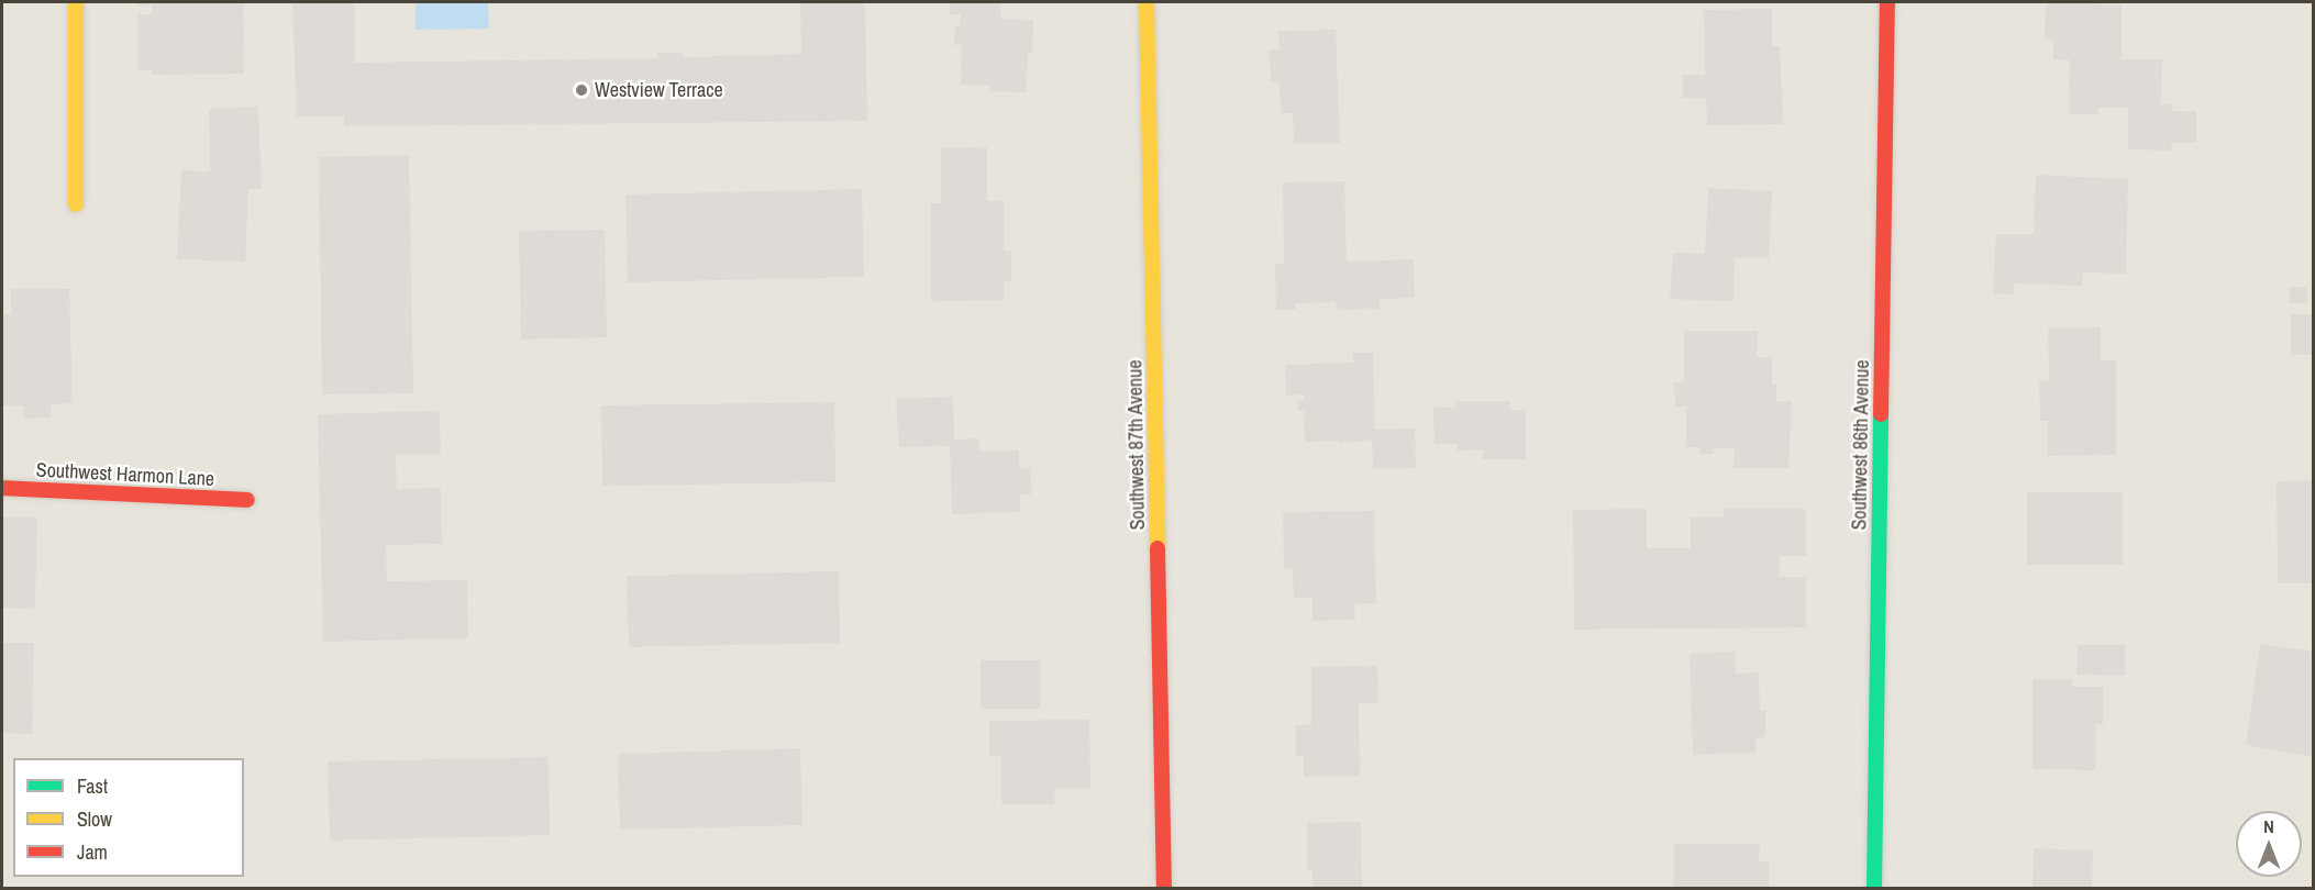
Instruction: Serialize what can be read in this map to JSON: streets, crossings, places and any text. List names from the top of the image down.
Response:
{
  "streets": {
    "street": ["Southwest 87th Avenue", "Southwest 86th Avenue", "Southwest Harmon Lane"]
  },
  "places": ["Westview Terrace"],
  "legend": ["Fast", "Slow", "Jam"],
  "north": "top"
}
